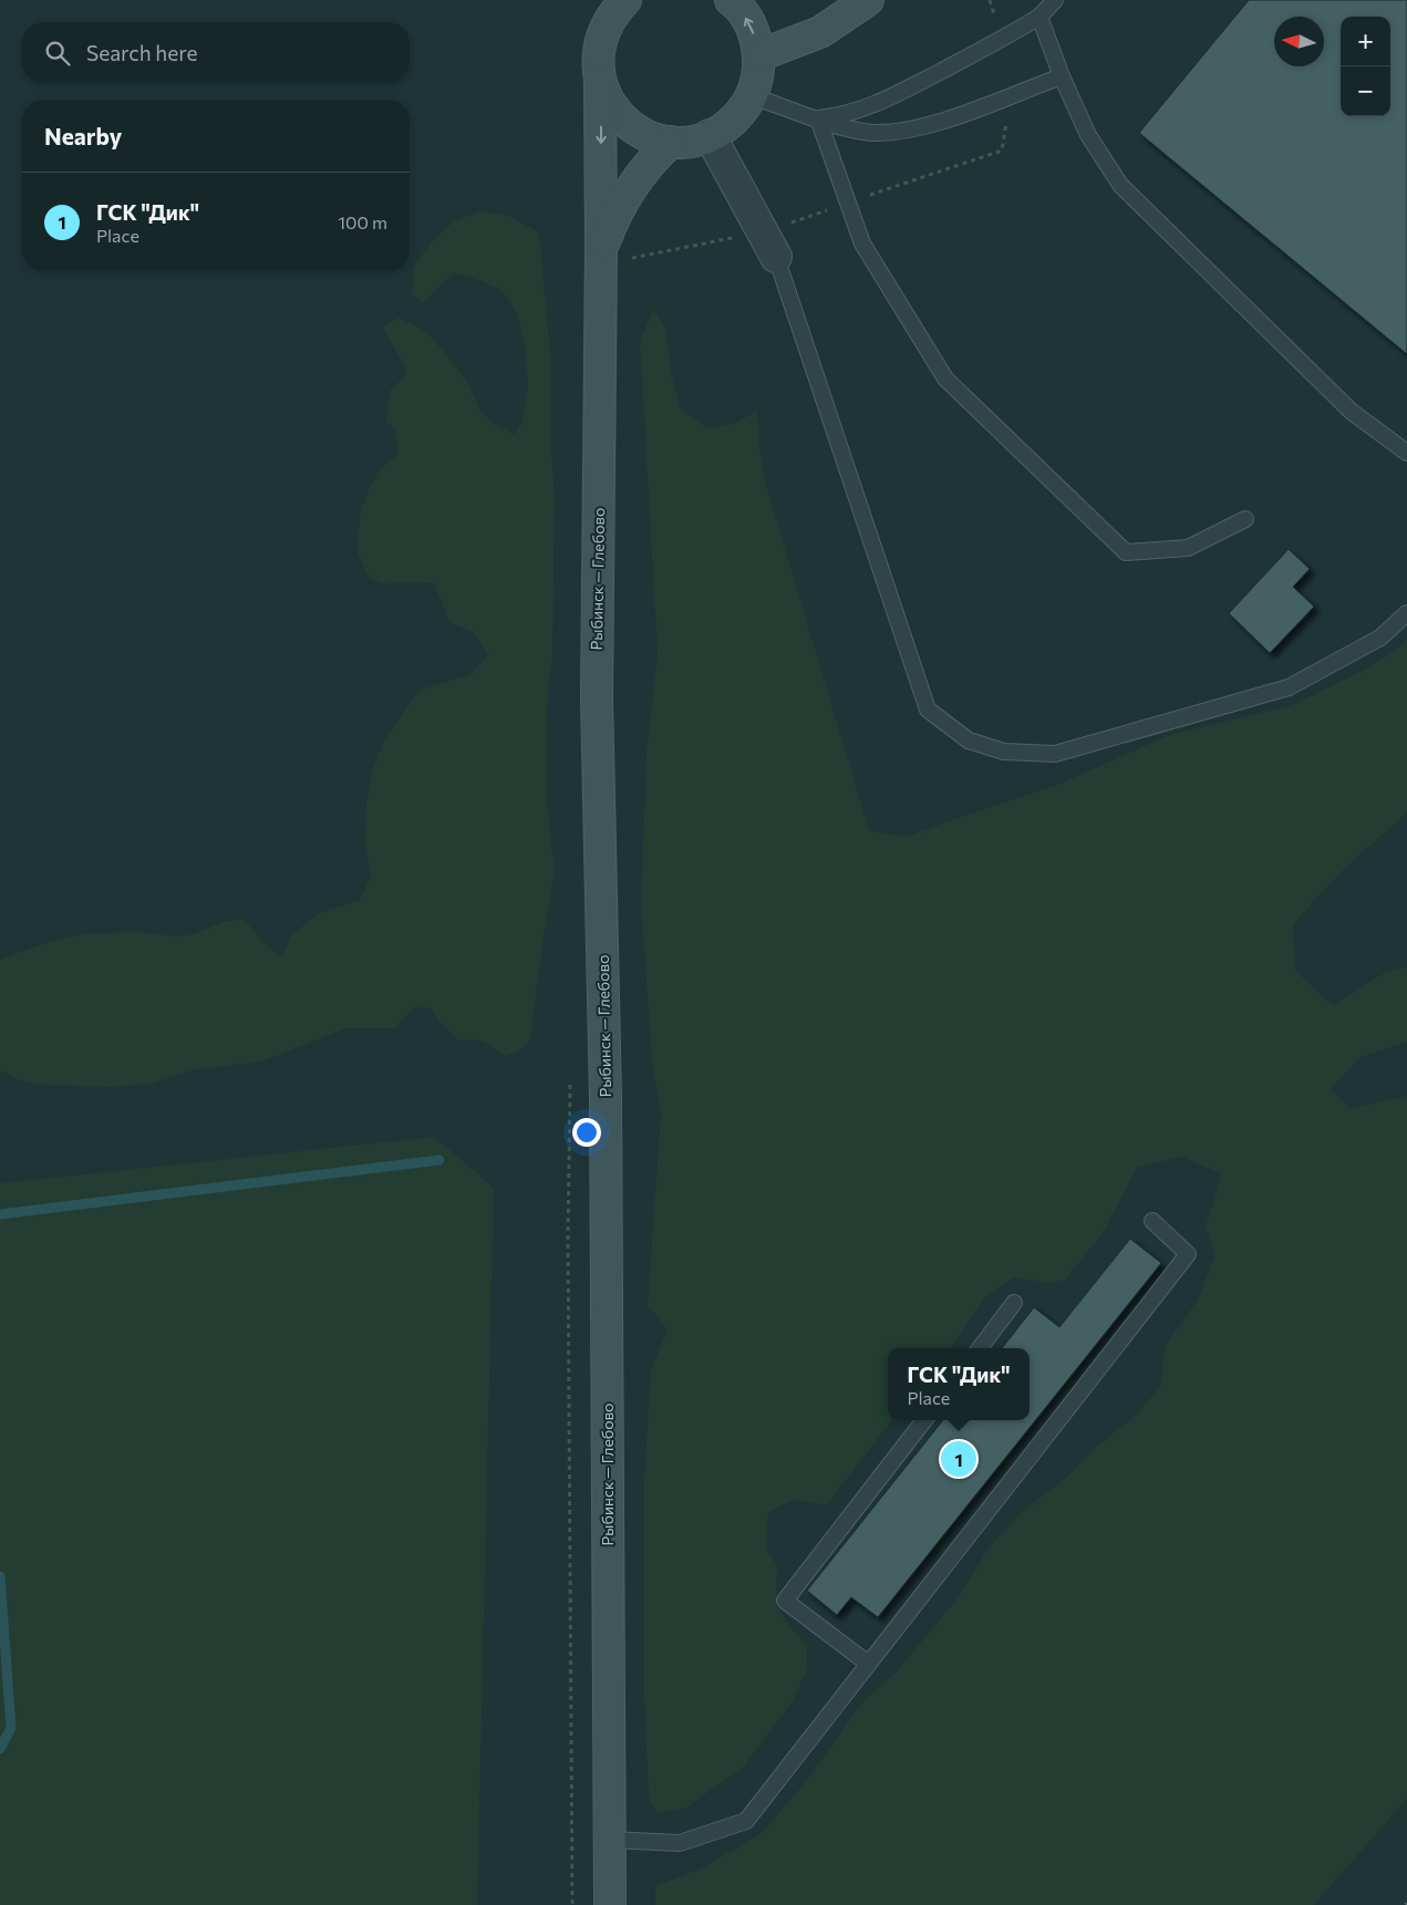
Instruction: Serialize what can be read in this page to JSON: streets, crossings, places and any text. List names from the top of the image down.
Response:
{
  "streets": {
    "main road": ["Рыбинск — Глебово"]
  },
  "north": "left",
  "page": {
    "map_buttons": ["+", "−"],
    "search": "Search here",
    "heading": "Nearby",
    "list": [
      {
        "mark": "1",
        "name": "ГСК \"Дик\"",
        "note": "Place",
        "value": "100 m"
      }
    ],
    "popup": ["ГСК \"Дик\"", "Place"],
    "pins": "1"
  }
}
